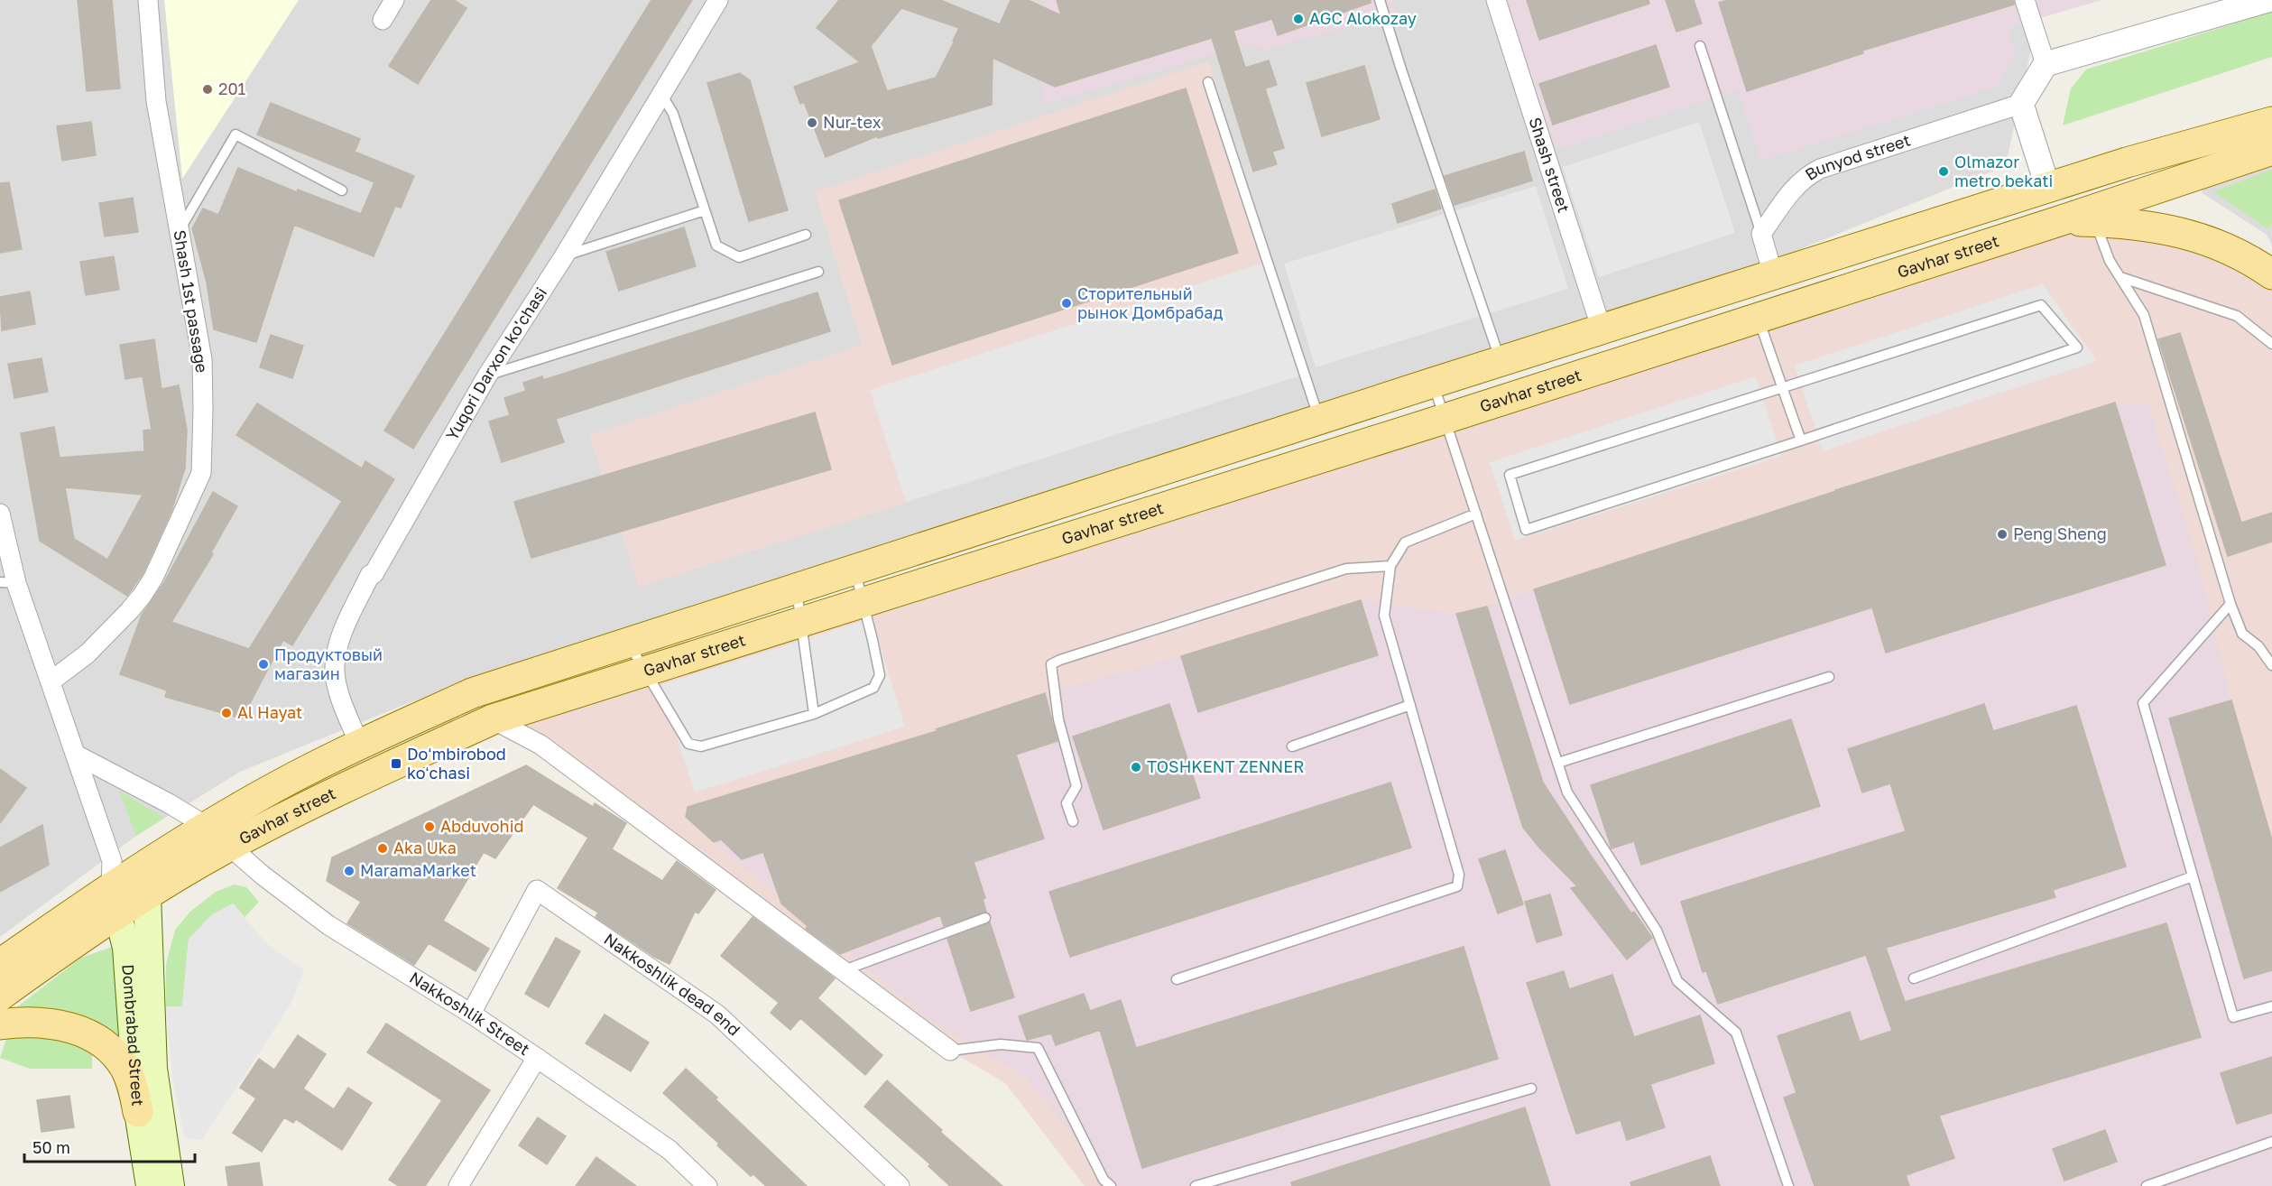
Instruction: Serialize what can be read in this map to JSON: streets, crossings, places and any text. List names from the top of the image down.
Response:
{
  "streets": {
    "main road": ["Gavhar street", "Dombrabad Street"],
    "street": [
      "Bunyod street",
      "Shash street",
      "Shаsh 1st passage",
      "Yuqori Darxon ko'chasi",
      "Nakkoshlik dead end",
      "Nakkoshlik Street"
    ]
  },
  "crossings": [
    ["Shash street", "Gavhar street"],
    ["Gavhar street", "Yuqori Darxon ko'chasi"],
    ["Gavhar street", "Nakkoshlik Street"],
    ["Gavhar street", "Dombrabad Street"],
    ["Nakkoshlik dead end", "Nakkoshlik Street"]
  ],
  "places": {
    "other": [
      "AGC Alokozay",
      "201",
      "Nur-tex",
      "Olmazor metro bekati",
      "Сторительный рынок Домбрабад",
      "Peng Sheng",
      "Продуктовый магазин",
      "Al Hayat",
      "TOSHKENT ZENNER",
      "Abduvohid",
      "Aka Uka",
      "MaramaMarket"
    ],
    "transit": ["Doʻmbirobod koʻchasi"]
  },
  "scale_bar": "50 m"
}
